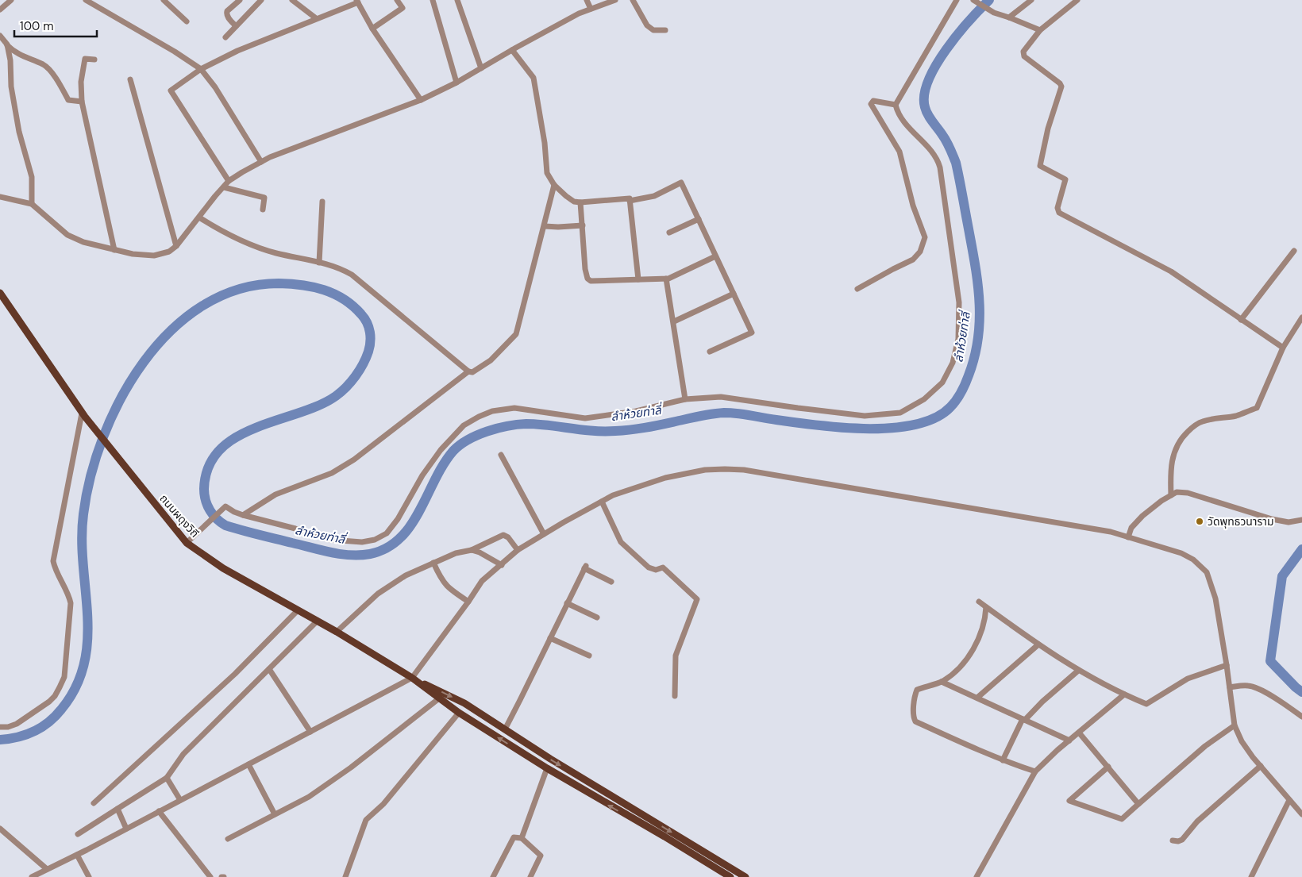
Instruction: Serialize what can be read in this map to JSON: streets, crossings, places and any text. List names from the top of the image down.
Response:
{
  "streets": {
    "main road": ["ถนนผดุงวิถี"]
  },
  "water": ["ลำห้วยท่าลี่"],
  "places": ["วัดพุทธวนาราม"],
  "scale_bar": "100 m"
}
